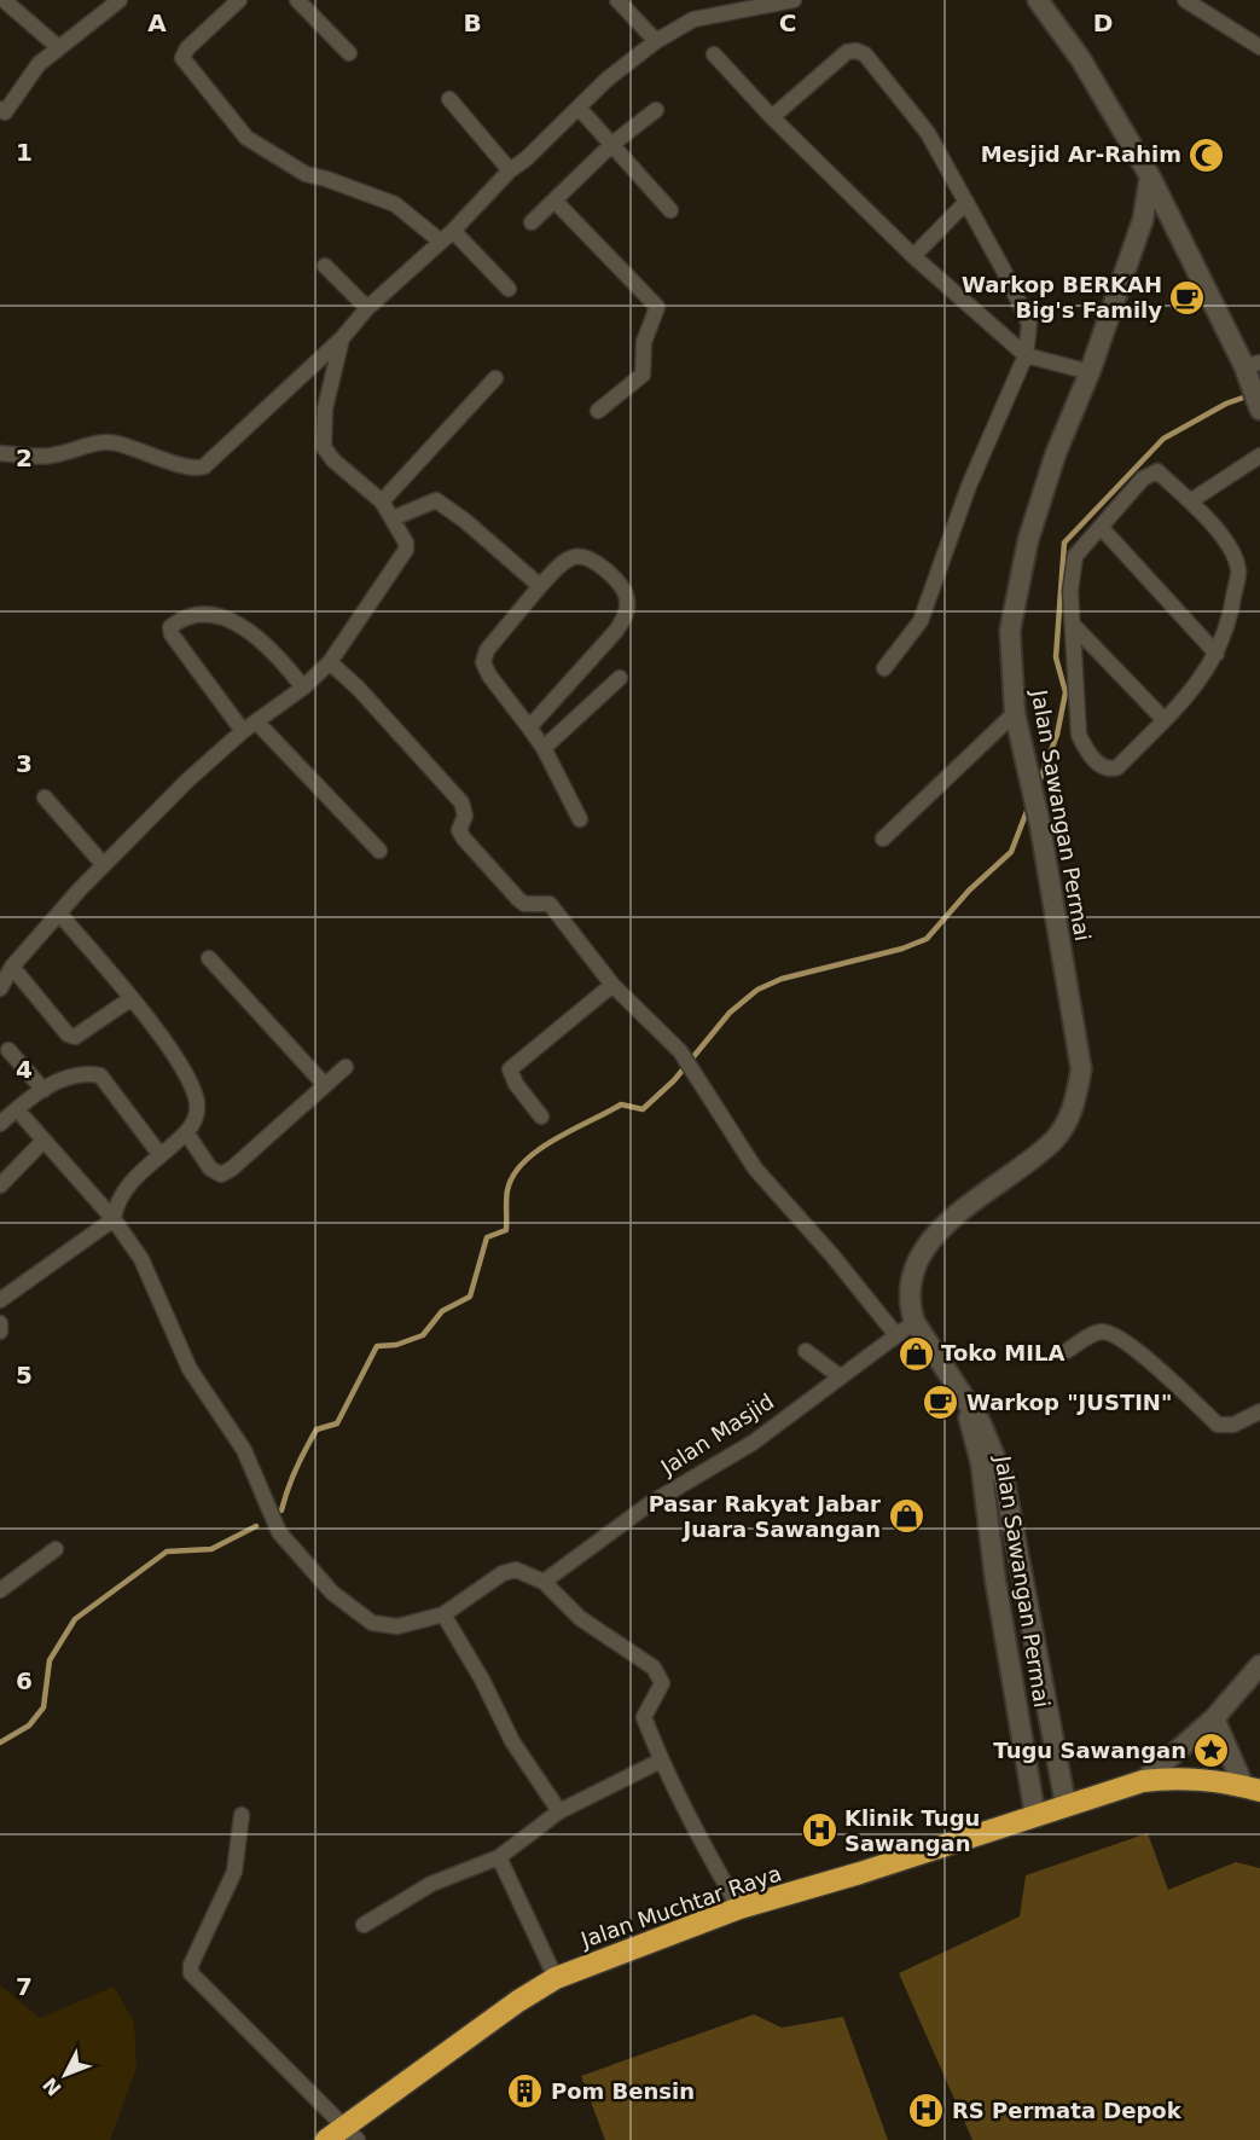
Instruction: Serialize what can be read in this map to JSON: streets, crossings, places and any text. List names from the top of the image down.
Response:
{
  "streets": {
    "highway": ["Jalan Muchtar Raya"],
    "street": ["Jalan Sawangan Permai", "Jalan Masjid"]
  },
  "crossings": [
    ["Jalan Sawangan Permai", "Jalan Masjid"],
    ["Jalan Sawangan Permai", "Jalan Muchtar Raya"]
  ],
  "places": {
    "mosque": ["Mesjid Ar-Rahim"],
    "cafe": ["Warkop BERKAH Big's Family", "Warkop \"JUSTIN\""],
    "shop": ["Toko MILA", "Pasar Rakyat Jabar Juara Sawangan"],
    "place": ["Tugu Sawangan"],
    "hospital": ["Klinik Tugu Sawangan", "RS Permata Depok"],
    "building": ["Pom Bensin"]
  },
  "north": "bottom left",
  "grid": {
    "columns": [
      "A",
      "B",
      "C",
      "D"
    ],
    "rows": [
      "1",
      "2",
      "3",
      "4",
      "5",
      "6",
      "7"
    ]
  }
}
